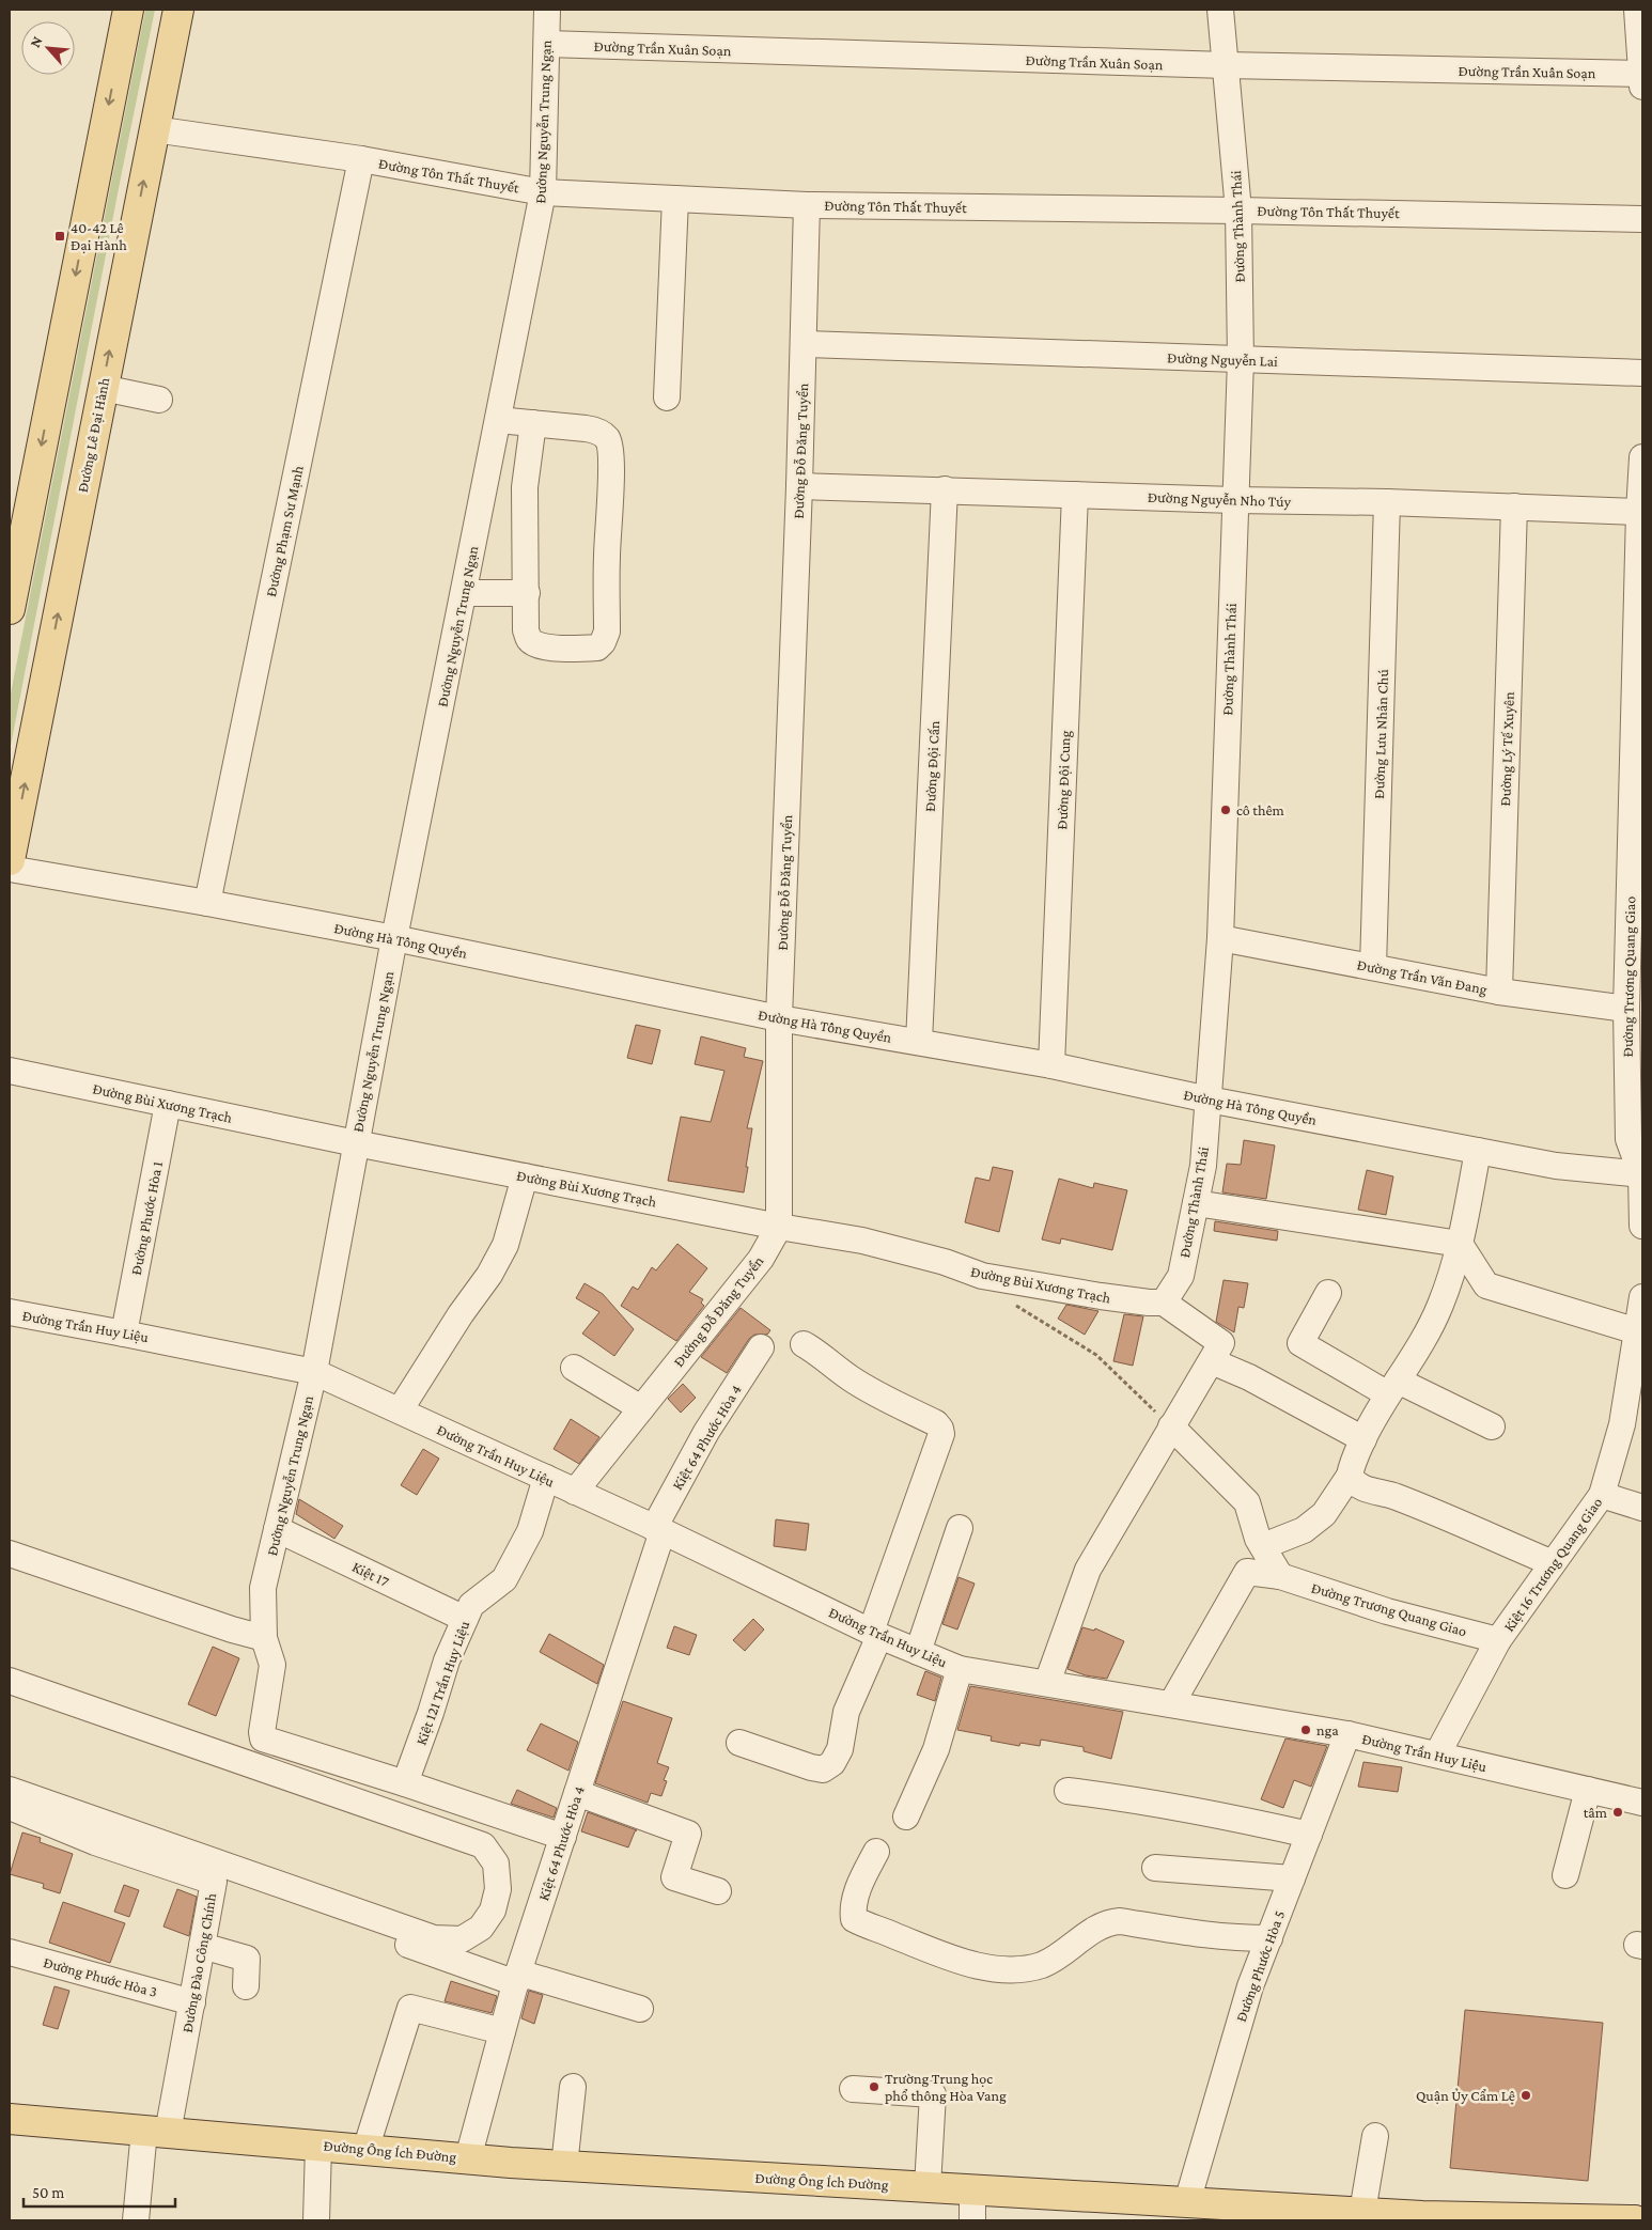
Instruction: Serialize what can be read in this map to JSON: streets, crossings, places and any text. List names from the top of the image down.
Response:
{
  "streets": {
    "main road": ["Đường Lê Đại Hành", "Đường Ông Ích Đường"],
    "street": [
      "Đường Trần Xuân Soạn",
      "Đường Nguyễn Trung Ngạn",
      "Đường Tôn Thất Thuyết",
      "Đường Thành Thái",
      "Đường Nguyễn Lai",
      "Đường Đỗ Đăng Tuyển",
      "Đường Nguyễn Nho Túy",
      "Đường Phạm Sư Mạnh",
      "Đường Lưu Nhân Chú",
      "Đường Lý Tế Xuyên",
      "Đường Đội Cấn",
      "Đường Đội Cung",
      "Đường Hà Tông Quyền",
      "Đường Trần Văn Đang",
      "Đường Trương Quang Giao",
      "Đường Bùi Xương Trạch",
      "Đường Phước Hòa 1",
      "Đường Trần Huy Liệu",
      "Kiệt 64 Phước Hòa 4",
      "Kiệt 16 Trương Quang Giao",
      "Kiệt 17",
      "Kiệt 121 Trần Huy Liệu",
      "Đường Đào Công Chính",
      "Đường Phước Hòa 5",
      "Đường Phước Hòa 3"
    ]
  },
  "crossings": [
    ["Đường Trần Xuân Soạn", "Đường Nguyễn Trung Ngạn"],
    ["Đường Trần Xuân Soạn", "Đường Thành Thái"],
    ["Đường Nguyễn Trung Ngạn", "Đường Tôn Thất Thuyết"],
    ["Đường Nguyễn Trung Ngạn", "Đường Hà Tông Quyền"],
    ["Đường Nguyễn Trung Ngạn", "Đường Bùi Xương Trạch"],
    ["Đường Nguyễn Trung Ngạn", "Đường Trần Huy Liệu"],
    ["Đường Nguyễn Trung Ngạn", "Kiệt 17"],
    ["Đường Nguyễn Trung Ngạn", "Kiệt 121 Trần Huy Liệu"],
    ["Đường Tôn Thất Thuyết", "Đường Thành Thái"],
    ["Đường Tôn Thất Thuyết", "Đường Lê Đại Hành"],
    ["Đường Tôn Thất Thuyết", "Đường Đỗ Đăng Tuyển"],
    ["Đường Tôn Thất Thuyết", "Đường Phạm Sư Mạnh"],
    ["Đường Thành Thái", "Đường Nguyễn Lai"],
    ["Đường Thành Thái", "Đường Nguyễn Nho Túy"],
    ["Đường Thành Thái", "Đường Hà Tông Quyền"],
    ["Đường Thành Thái", "Đường Trần Văn Đang"],
    ["Đường Thành Thái", "Đường Bùi Xương Trạch"],
    ["Đường Nguyễn Lai", "Đường Đỗ Đăng Tuyển"],
    ["Đường Đỗ Đăng Tuyển", "Đường Nguyễn Nho Túy"],
    ["Đường Đỗ Đăng Tuyển", "Đường Hà Tông Quyền"],
    ["Đường Đỗ Đăng Tuyển", "Đường Bùi Xương Trạch"],
    ["Đường Đỗ Đăng Tuyển", "Đường Trần Huy Liệu"],
    ["Đường Nguyễn Nho Túy", "Đường Lưu Nhân Chú"],
    ["Đường Nguyễn Nho Túy", "Đường Lý Tế Xuyên"],
    ["Đường Nguyễn Nho Túy", "Đường Đội Cấn"],
    ["Đường Nguyễn Nho Túy", "Đường Đội Cung"],
    ["Đường Nguyễn Nho Túy", "Đường Trương Quang Giao"],
    ["Đường Phạm Sư Mạnh", "Đường Hà Tông Quyền"],
    ["Đường Lưu Nhân Chú", "Đường Trần Văn Đang"],
    ["Đường Lý Tế Xuyên", "Đường Trần Văn Đang"],
    ["Đường Đội Cấn", "Đường Hà Tông Quyền"],
    ["Đường Đội Cung", "Đường Hà Tông Quyền"],
    ["Đường Hà Tông Quyền", "Đường Trương Quang Giao"],
    ["Đường Trần Văn Đang", "Đường Trương Quang Giao"],
    ["Đường Trương Quang Giao", "Đường Trần Huy Liệu"],
    ["Đường Trương Quang Giao", "Kiệt 16 Trương Quang Giao"],
    ["Đường Bùi Xương Trạch", "Đường Phước Hòa 1"],
    ["Đường Phước Hòa 1", "Đường Trần Huy Liệu"],
    ["Đường Trần Huy Liệu", "Kiệt 64 Phước Hòa 4"],
    ["Đường Trần Huy Liệu", "Kiệt 16 Trương Quang Giao"],
    ["Đường Trần Huy Liệu", "Kiệt 121 Trần Huy Liệu"],
    ["Đường Trần Huy Liệu", "Đường Phước Hòa 5"],
    ["Kiệt 64 Phước Hòa 4", "Đường Ông Ích Đường"],
    ["Kiệt 17", "Kiệt 121 Trần Huy Liệu"],
    ["Đường Đào Công Chính", "Đường Phước Hòa 3"],
    ["Đường Đào Công Chính", "Đường Ông Ích Đường"],
    ["Đường Phước Hòa 5", "Đường Ông Ích Đường"]
  ],
  "places": {
    "transit": ["40-42 Lê Đại Hành"],
    "other": [
      "cô thêm",
      "nga",
      "tâm",
      "Trường Trung học phổ thông Hòa Vang",
      "Quận Ủy Cẩm Lệ"
    ]
  },
  "scale_bar": "50 m",
  "north": "top left"
}
